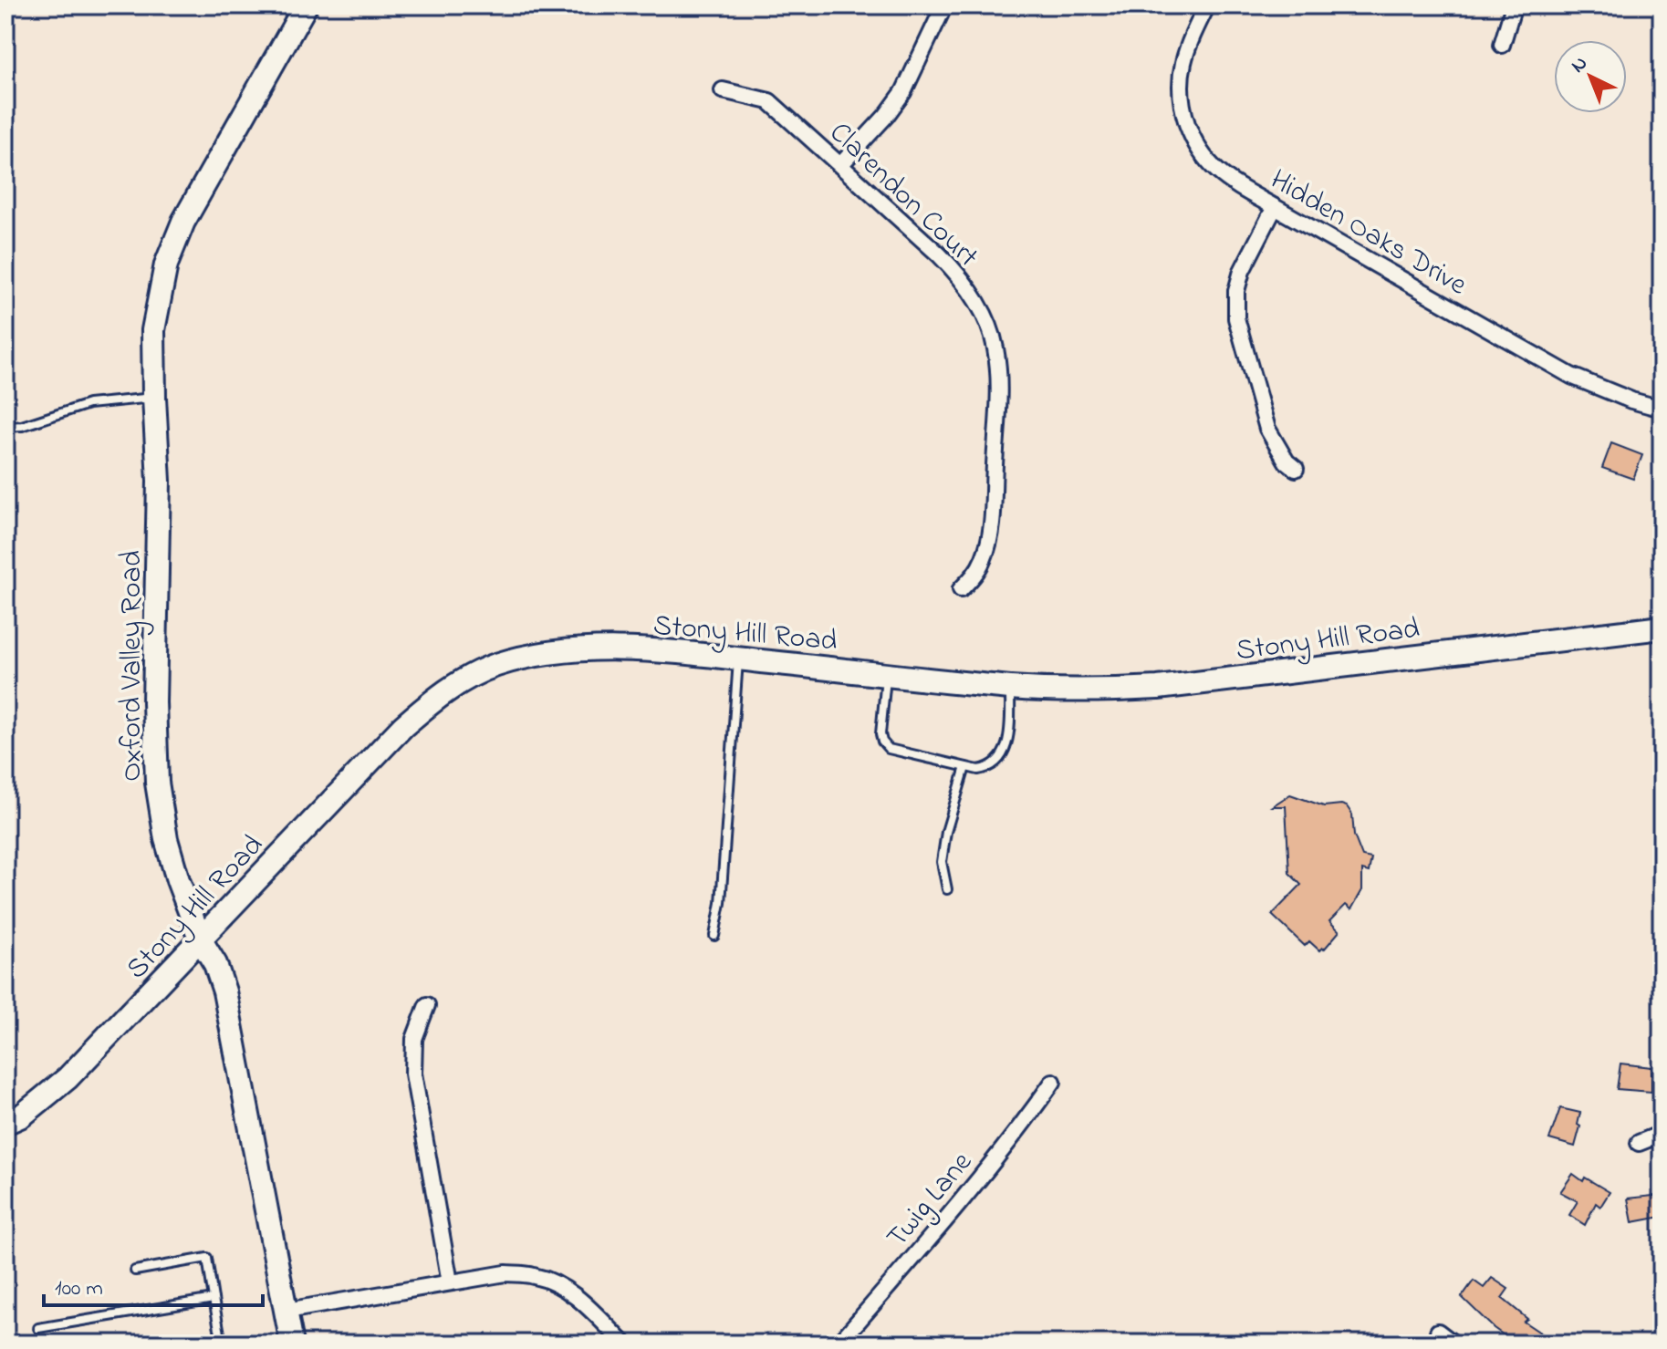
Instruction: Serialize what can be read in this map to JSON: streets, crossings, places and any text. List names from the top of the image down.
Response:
{
  "streets": {
    "street": [
      "Clarendon Court",
      "Hidden Oaks Drive",
      "Stony Hill Road",
      "Oxford Valley Road",
      "Twig Lane"
    ]
  },
  "crossings": [
    ["Stony Hill Road", "Oxford Valley Road"]
  ],
  "scale_bar": "100 m",
  "north": "top left"
}
